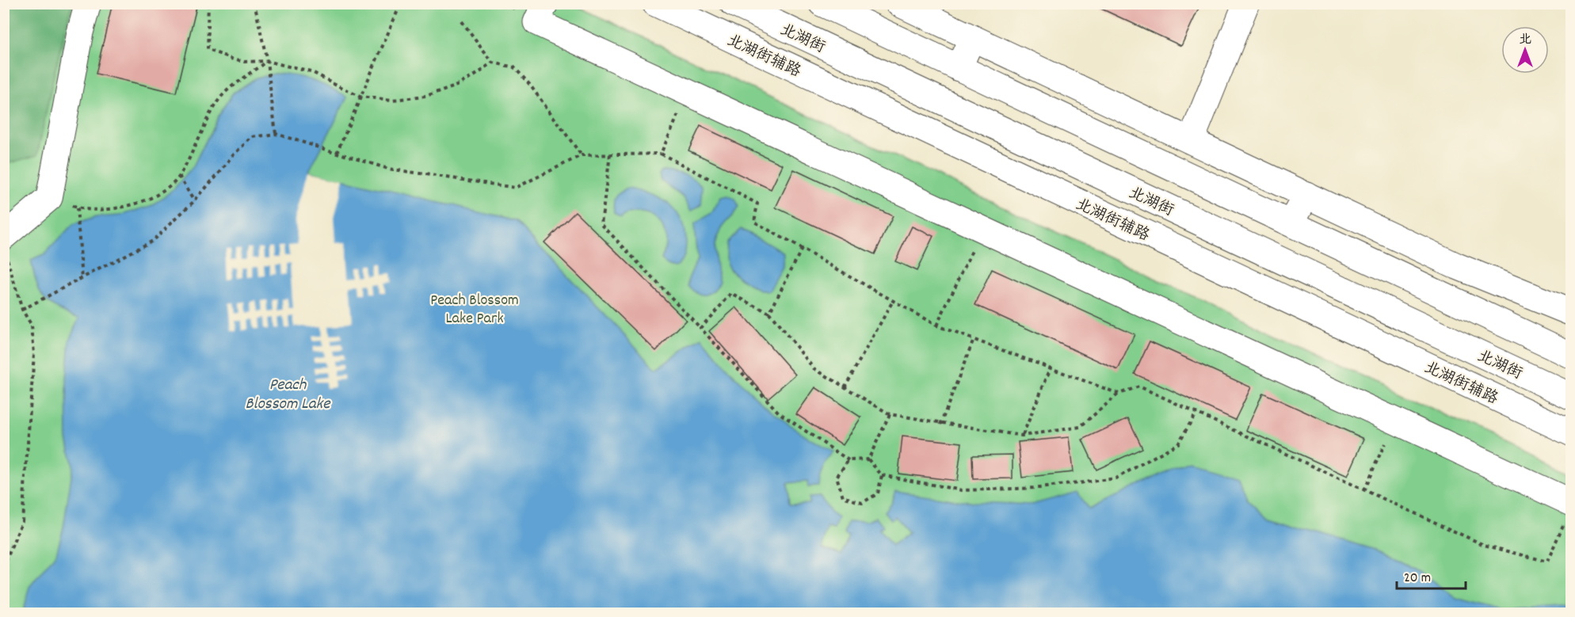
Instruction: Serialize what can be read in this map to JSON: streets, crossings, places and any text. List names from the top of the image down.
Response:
{
  "streets": {
    "street": ["北湖街", "北湖街辅路"]
  },
  "water": ["Peach Blossom Lake"],
  "parks": ["Peach Blossom Lake Park"],
  "scale_bar": "20 m",
  "north": "top"
}
